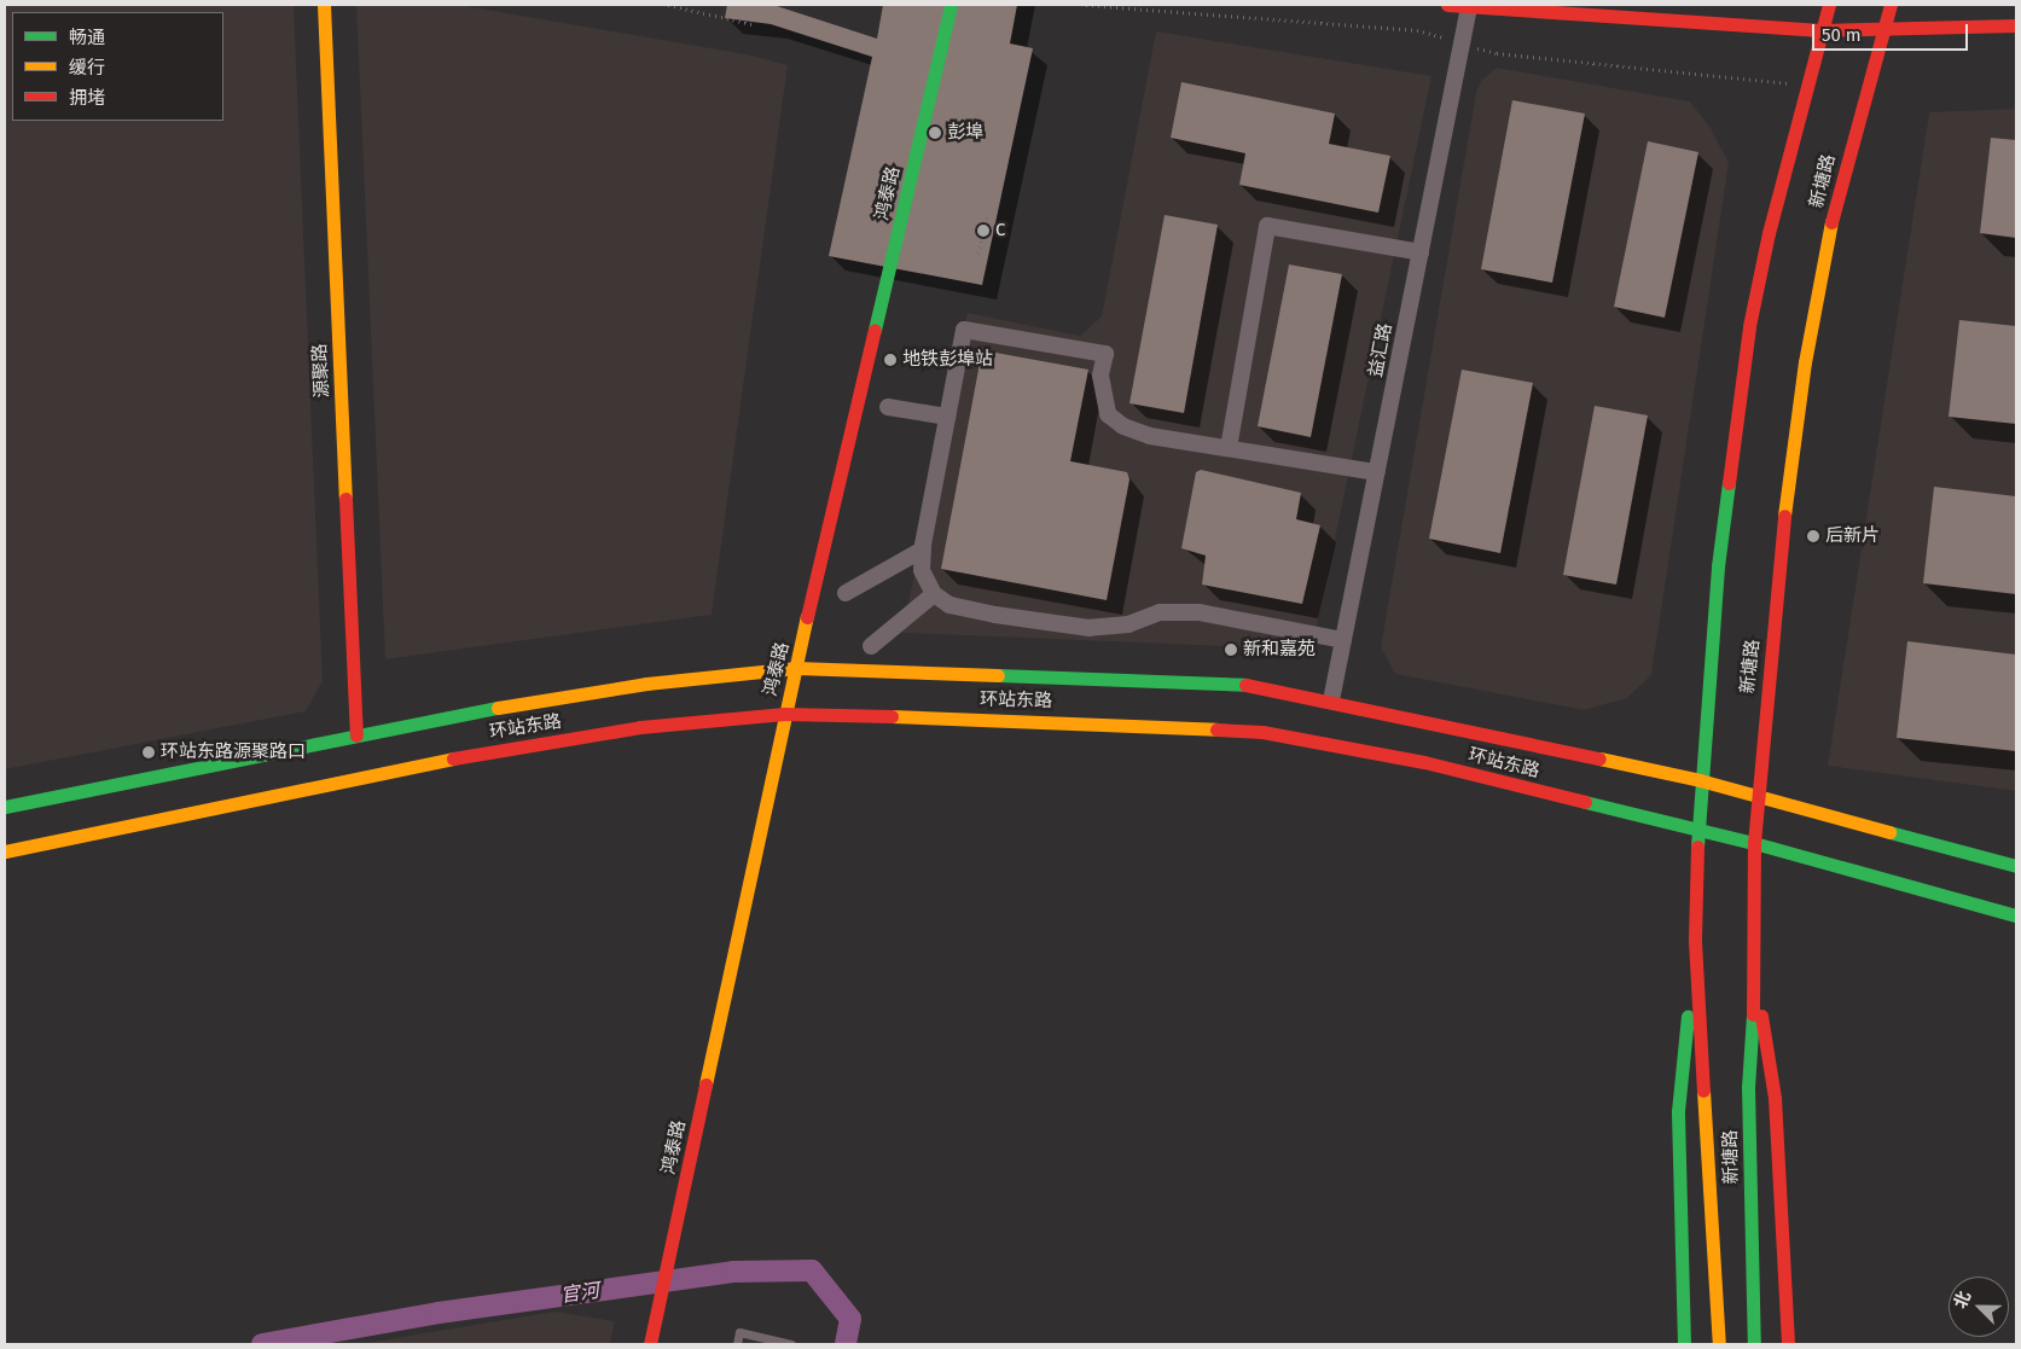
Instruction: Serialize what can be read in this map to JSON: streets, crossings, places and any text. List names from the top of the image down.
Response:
{
  "streets": {
    "main road": [
      "新塘路",
      "鸿泰路",
      "源聚路",
      "环站东路"
    ],
    "street": ["益汇路"]
  },
  "crossings": [
    ["新塘路", "环站东路"],
    ["鸿泰路", "环站东路"],
    ["益汇路", "环站东路"],
    ["源聚路", "环站东路"]
  ],
  "water": ["官河"],
  "places": [
    "彭埠",
    "C",
    "地铁彭埠站",
    "后新片",
    "新和嘉苑",
    "环站东路源聚路口"
  ],
  "legend": ["畅通", "缓行", "拥堵"],
  "scale_bar": "50 m",
  "north": "top left"
}
